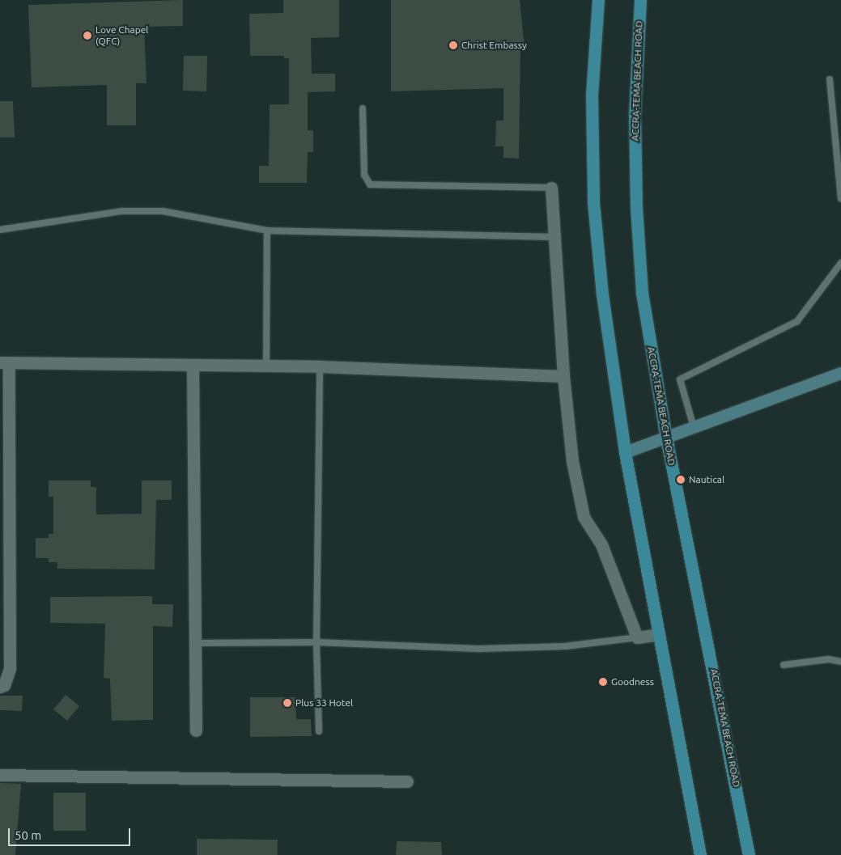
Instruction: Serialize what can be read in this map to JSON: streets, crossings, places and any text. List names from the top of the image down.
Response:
{
  "streets": {
    "main road": ["ACCRA-TEMA BEACH ROAD"]
  },
  "places": [
    "Love Chapel (QFC)",
    "Christ Embassy",
    "Nautical",
    "Goodness",
    "Plus 33 Hotel"
  ],
  "scale_bar": "50 m"
}
